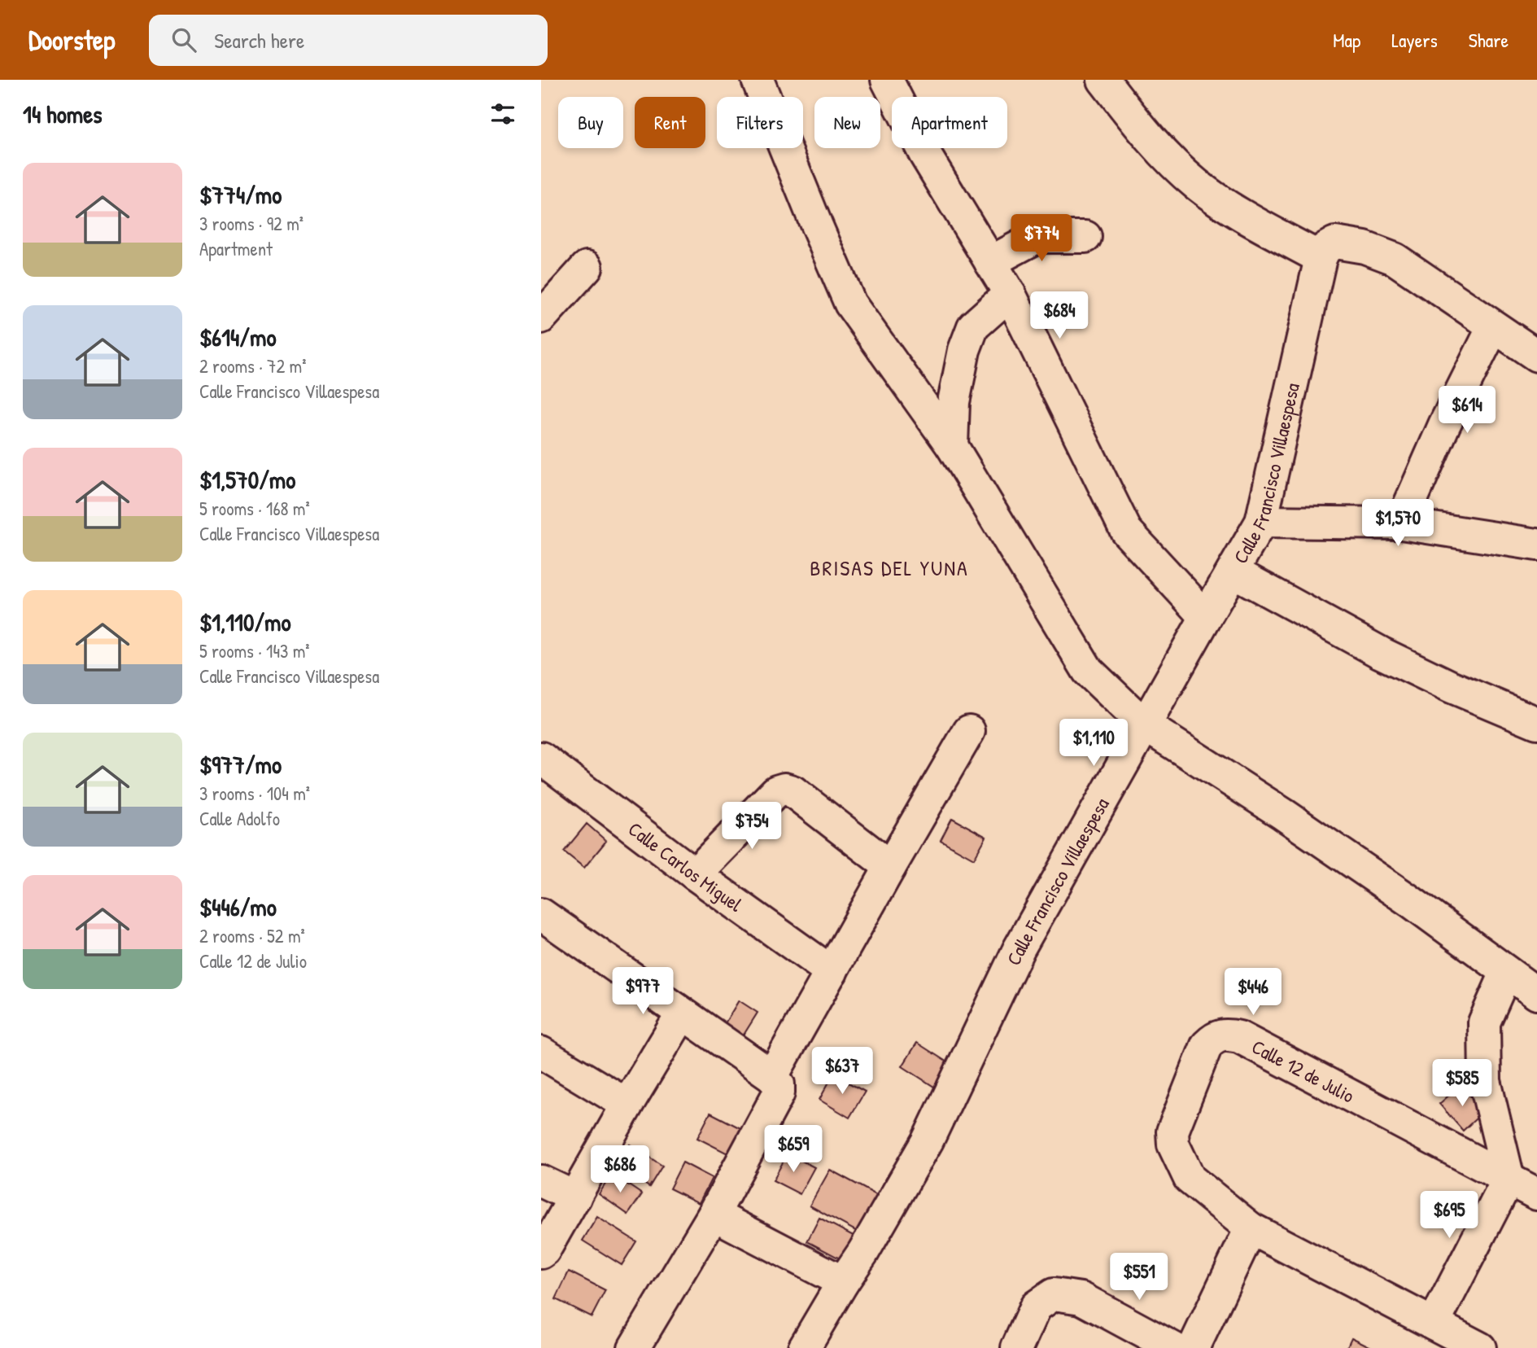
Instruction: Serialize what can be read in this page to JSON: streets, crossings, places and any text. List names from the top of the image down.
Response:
{
  "streets": {
    "street": ["Calle Francisco Villaespesa", "Calle Carlos Miguel", "Calle 12 de Julio"]
  },
  "districts": ["BRISAS DEL YUNA"],
  "page": {
    "header": "Doorstep",
    "search": "Search here",
    "nav": ["Map", "Layers", "Share"],
    "heading": "14 homes",
    "chip": [
      "Buy",
      "Rent",
      "Filters",
      "New",
      "Apartment"
    ],
    "list": [
      {
        "name": "$774/mo",
        "note": "3 rooms · 92 m² · Apartment"
      },
      {
        "name": "$614/mo",
        "note": "2 rooms · 72 m² · Calle Francisco Villaespesa"
      },
      {
        "name": "$1,570/mo",
        "note": "5 rooms · 168 m² · Calle Francisco Villaespesa"
      },
      {
        "name": "$1,110/mo",
        "note": "5 rooms · 143 m² · Calle Francisco Villaespesa"
      },
      {
        "name": "$977/mo",
        "note": "3 rooms · 104 m² · Calle Adolfo"
      },
      {
        "name": "$446/mo",
        "note": "2 rooms · 52 m² · Calle 12 de Julio"
      }
    ],
    "price": [
      "$774",
      "$684",
      "$614",
      "$1,570",
      "$1,110",
      "$754",
      "$977",
      "$446",
      "$637",
      "$585",
      "$659",
      "$686",
      "$695",
      "$551"
    ]
  }
}
